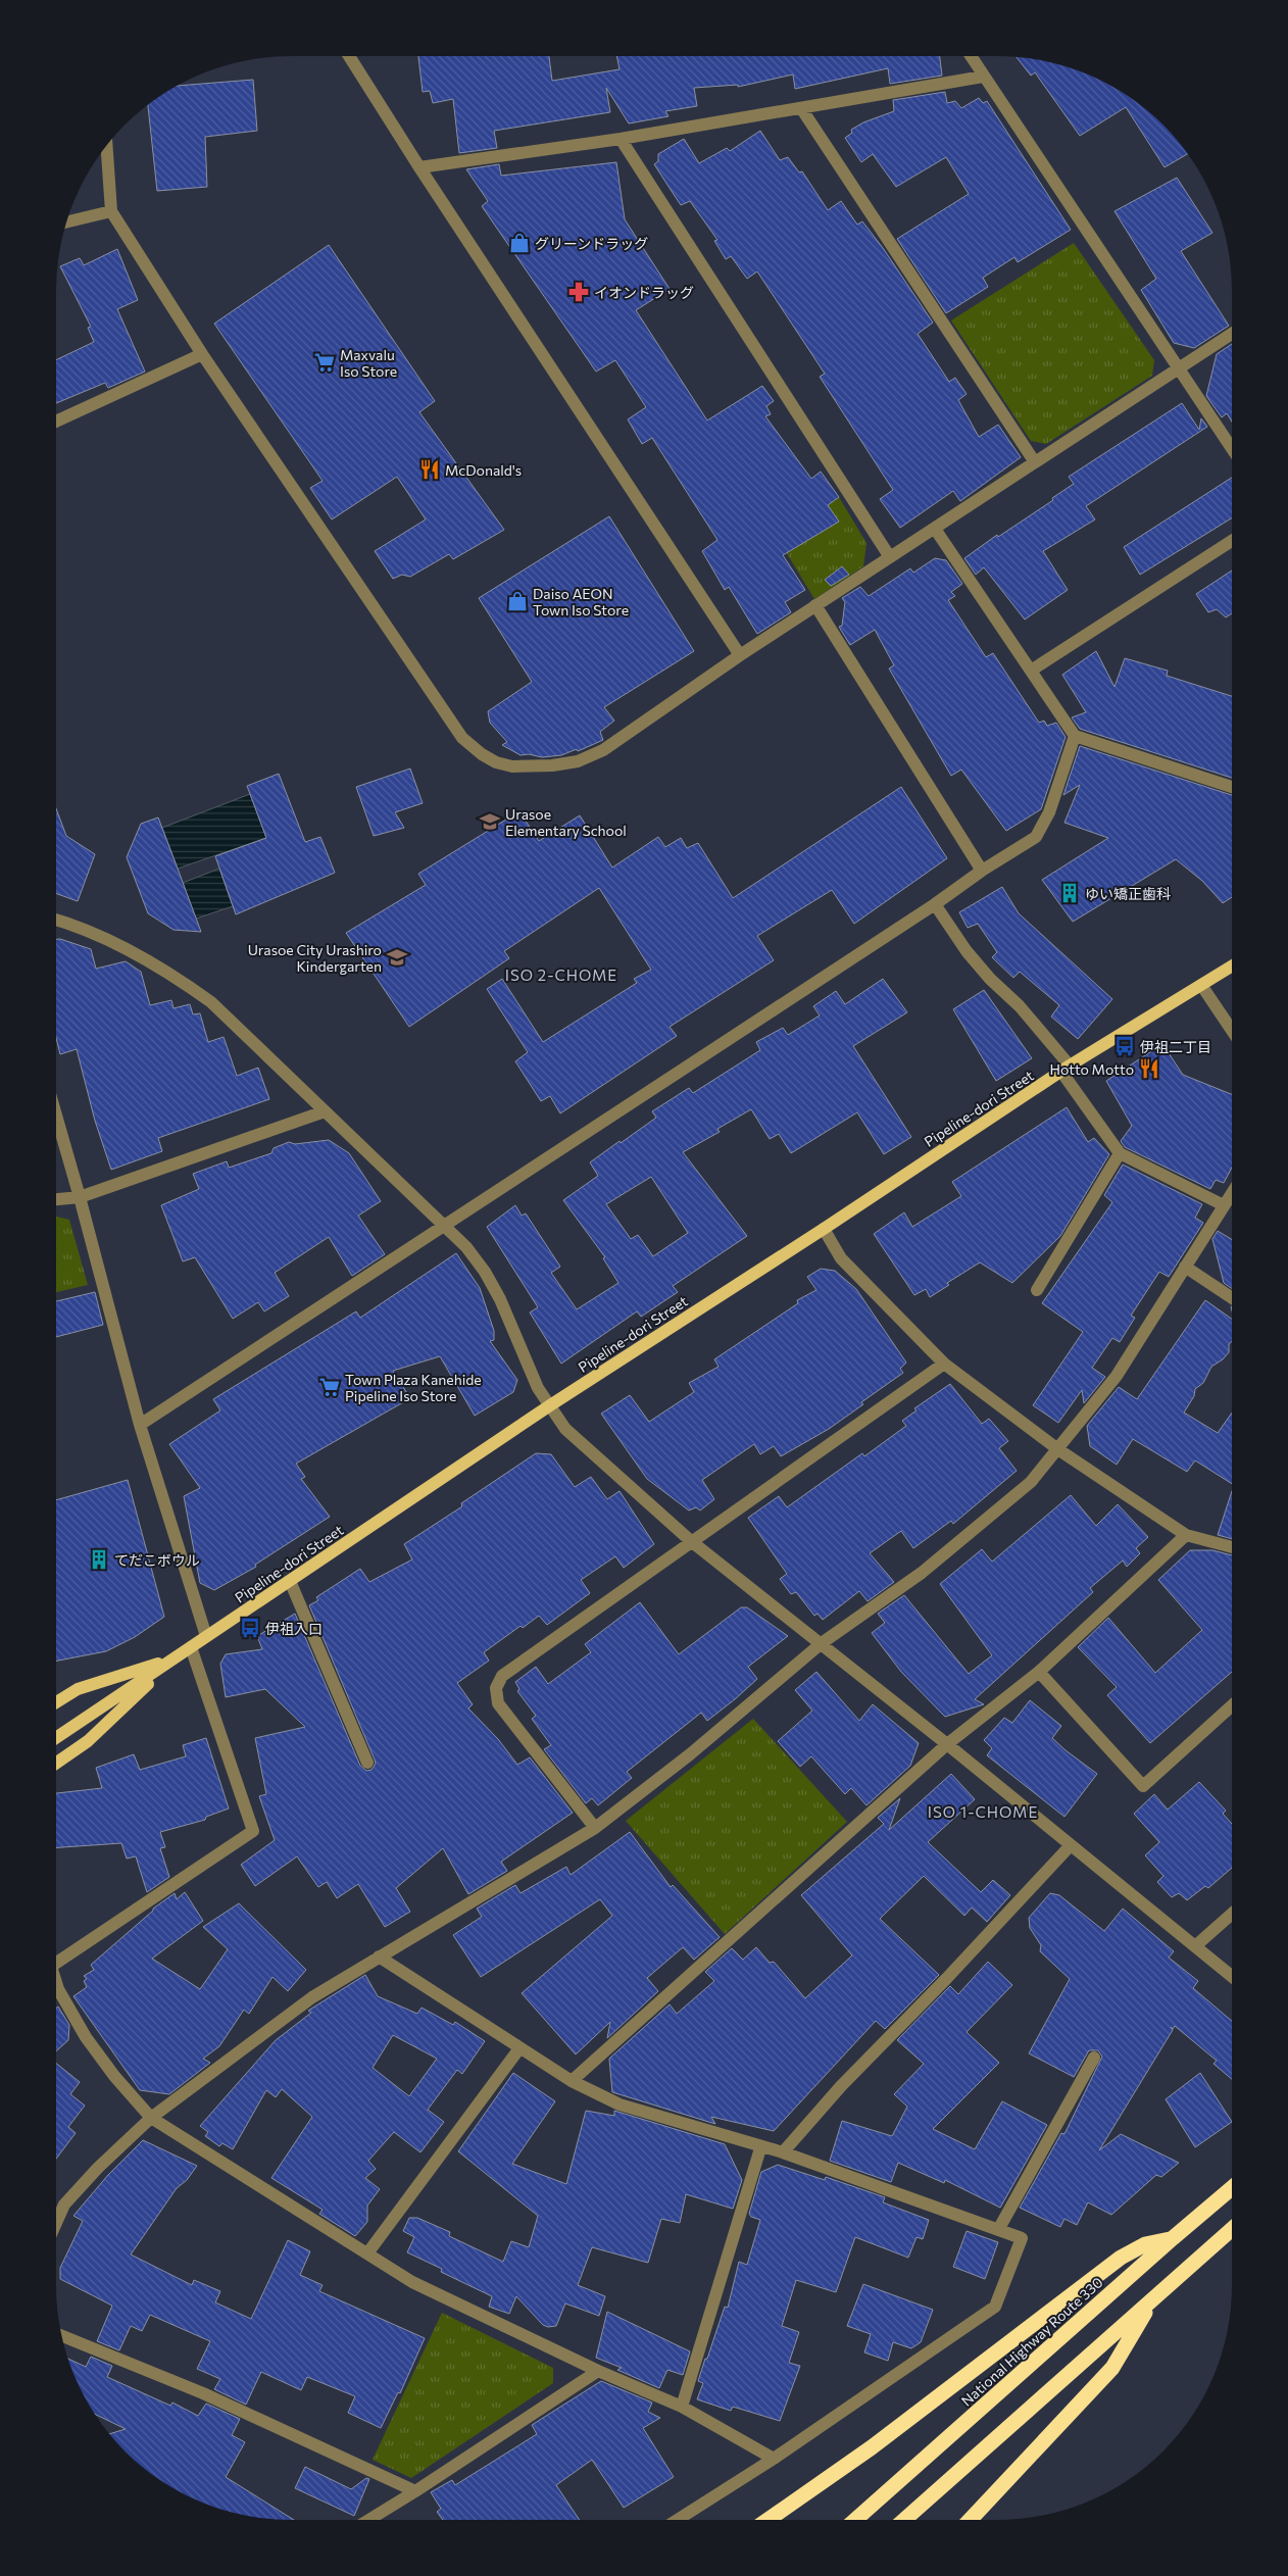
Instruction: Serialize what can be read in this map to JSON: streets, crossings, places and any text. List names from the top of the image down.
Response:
{
  "streets": {
    "highway": ["National Highway Route 330"],
    "main road": ["Pipeline-dori Street"]
  },
  "districts": ["ISO 2-CHOME", "ISO 1-CHOME"],
  "places": {
    "shop": ["グリーンドラッグ", "Daiso AEON Town Iso Store"],
    "pharmacy": ["イオンドラッグ"],
    "supermarket": ["Maxvalu Iso Store", "Town Plaza Kanehide Pipeline Iso Store"],
    "restaurant": ["McDonald's", "Hotto Motto"],
    "school or university": ["Urasoe Elementary School", "Urasoe City Urashiro Kindergarten"],
    "building": ["ゆい矯正歯科", "てだこボウル"],
    "bus stop": ["伊祖二丁目", "伊祖入口"]
  }
}
